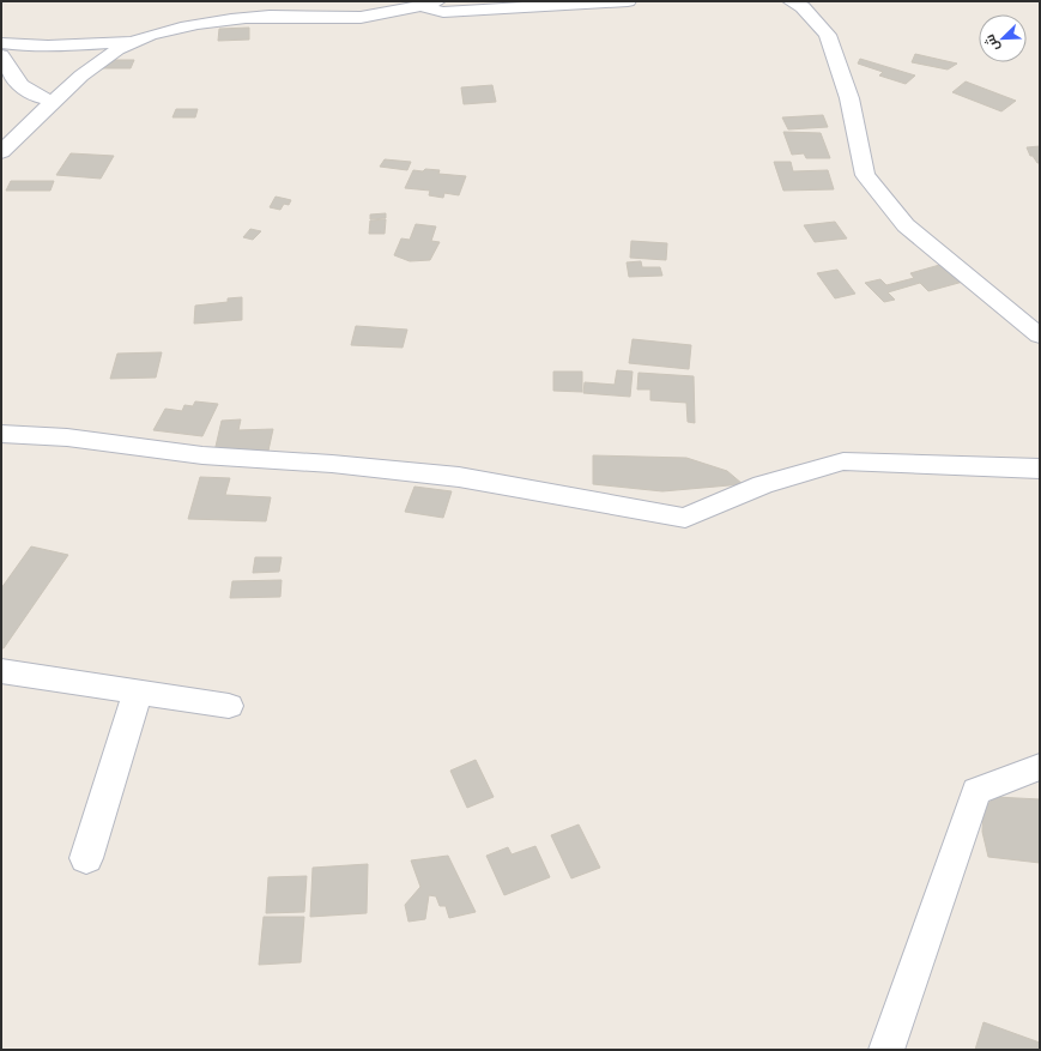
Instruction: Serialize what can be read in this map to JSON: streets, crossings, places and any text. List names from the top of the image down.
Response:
{
  "north": "bottom left"
}
